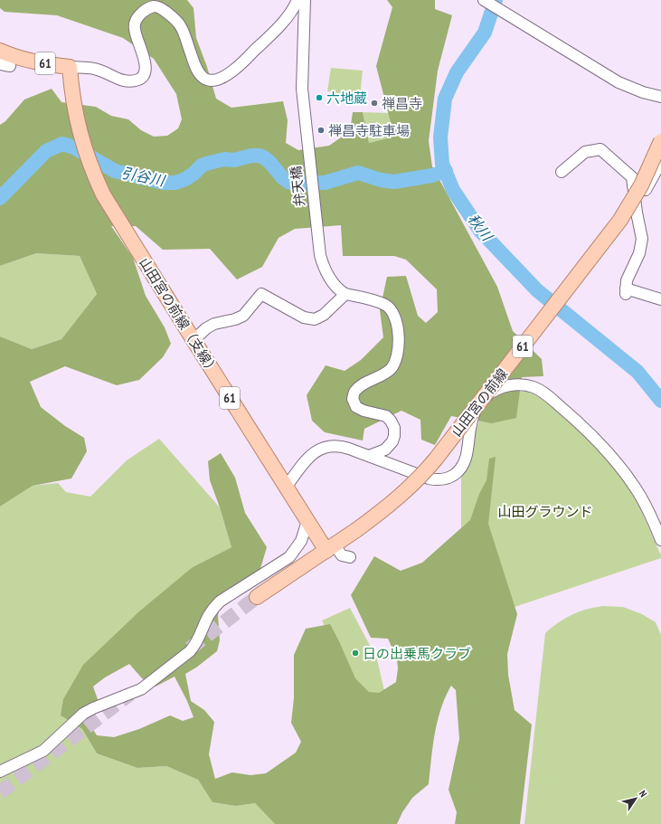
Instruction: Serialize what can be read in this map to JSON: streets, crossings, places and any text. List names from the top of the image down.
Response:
{
  "streets": {
    "main road": ["61", "山田宮の前線（支線）", "山田宮の前線"],
    "street": ["弁天橋"]
  },
  "crossings": [
    ["61", "山田宮の前線（支線）"],
    ["山田宮の前線（支線）", "山田宮の前線"]
  ],
  "water": ["引谷川", "秋川"],
  "parks": ["山田グラウンド"],
  "places": [
    "六地蔵",
    "禅昌寺",
    "禅昌寺駐車場",
    "日の出乗馬クラブ"
  ],
  "north": "top right"
}
